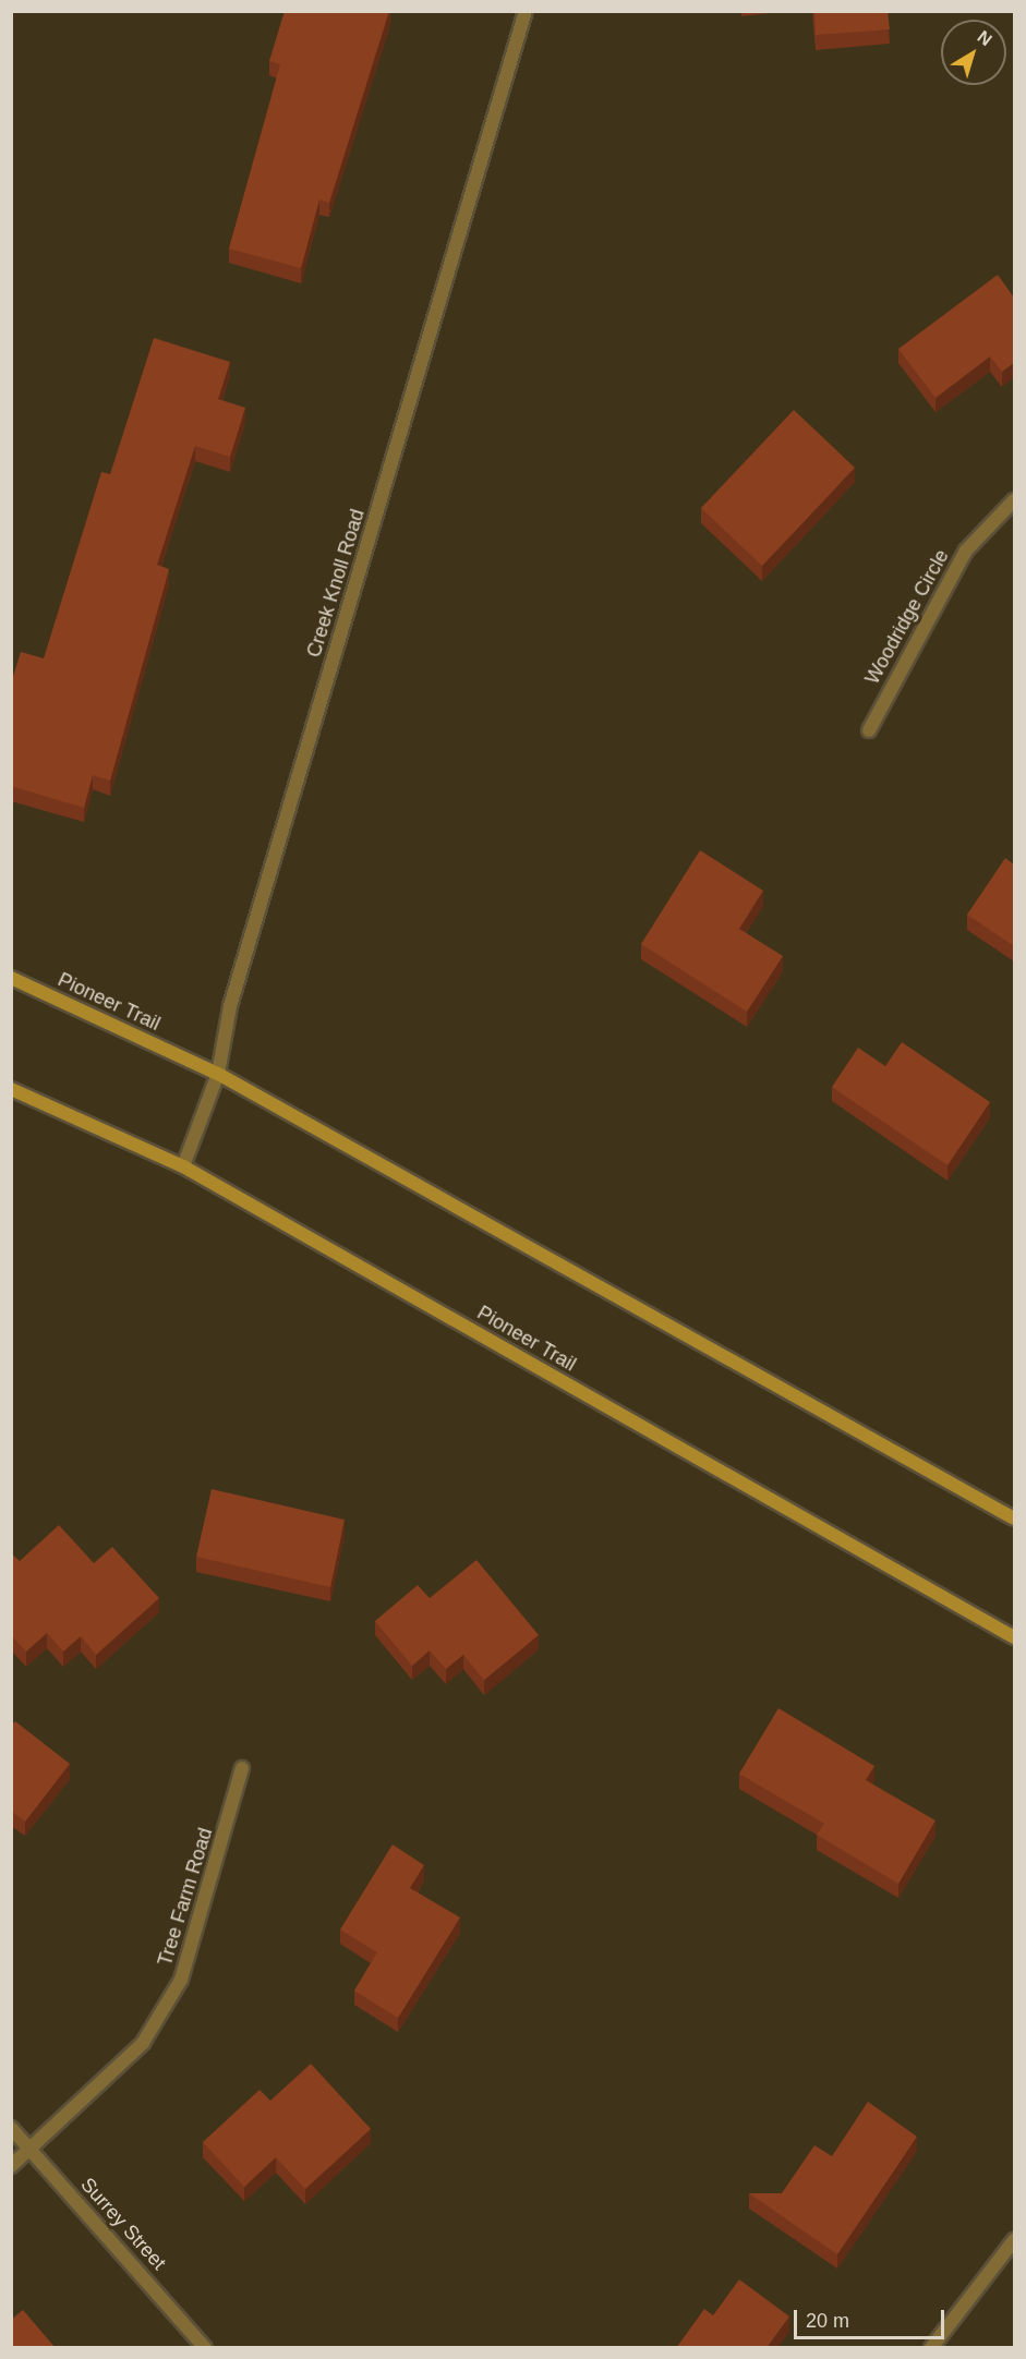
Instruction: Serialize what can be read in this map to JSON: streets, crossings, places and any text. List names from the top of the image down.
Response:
{
  "streets": {
    "main road": ["Pioneer Trail"],
    "street": [
      "Creek Knoll Road",
      "Woodridge Circle",
      "Tree Farm Road",
      "Surrey Street"
    ]
  },
  "crossings": [
    ["Creek Knoll Road", "Pioneer Trail"],
    ["Tree Farm Road", "Surrey Street"]
  ],
  "scale_bar": "20 m",
  "north": "top right"
}
